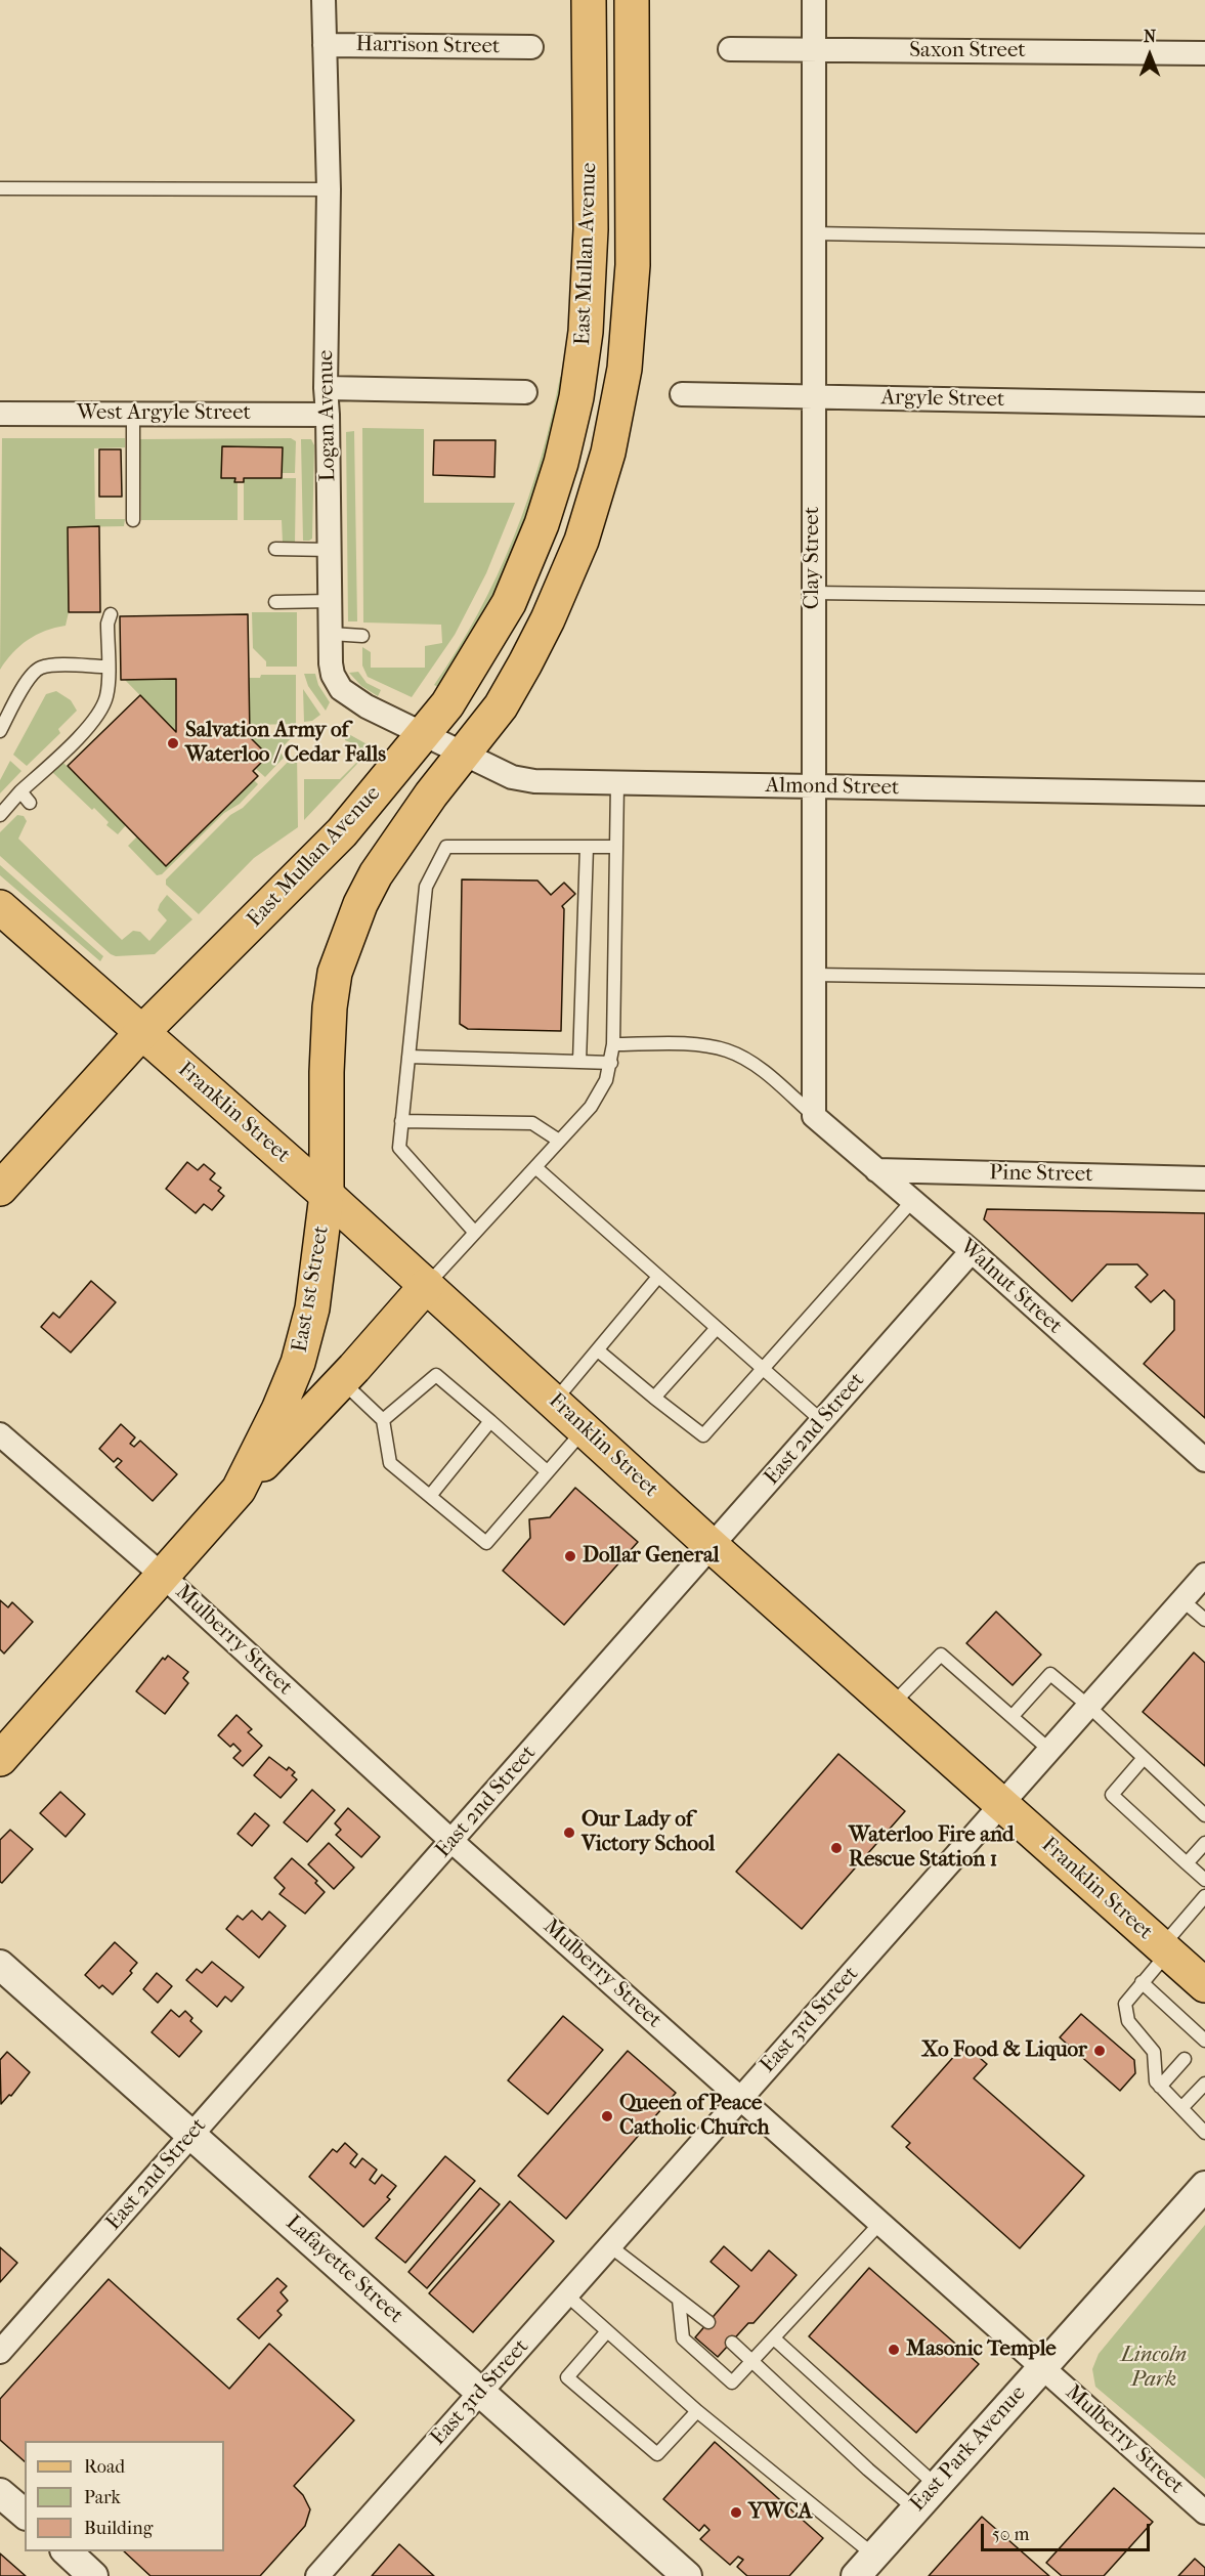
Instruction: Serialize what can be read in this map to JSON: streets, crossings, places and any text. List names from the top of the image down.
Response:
{
  "streets": {
    "main road": ["East Mullan Avenue", "Franklin Street", "East 1st Street"],
    "street": [
      "Harrison Street",
      "Saxon Street",
      "Argyle Street",
      "West Argyle Street",
      "Logan Avenue",
      "Clay Street",
      "Almond Street",
      "Pine Street",
      "Walnut Street",
      "East 2nd Street",
      "Mulberry Street",
      "East 3rd Street",
      "Lafayette Street",
      "East Park Avenue"
    ]
  },
  "crossings": [
    ["Harrison Street", "Logan Avenue"],
    ["Saxon Street", "Clay Street"],
    ["East Mullan Avenue", "Logan Avenue"],
    ["East Mullan Avenue", "Almond Street"],
    ["East Mullan Avenue", "Franklin Street"],
    ["East Mullan Avenue", "East 1st Street"],
    ["Argyle Street", "Clay Street"],
    ["West Argyle Street", "Logan Avenue"],
    ["Logan Avenue", "Almond Street"],
    ["Logan Avenue", "East 1st Street"],
    ["Clay Street", "Almond Street"],
    ["Clay Street", "Walnut Street"],
    ["Almond Street", "East 1st Street"],
    ["Franklin Street", "East 1st Street"],
    ["Franklin Street", "East 2nd Street"],
    ["Franklin Street", "East 3rd Street"],
    ["Pine Street", "Walnut Street"],
    ["Walnut Street", "East 2nd Street"],
    ["East 1st Street", "Mulberry Street"],
    ["East 2nd Street", "Mulberry Street"],
    ["East 2nd Street", "Lafayette Street"],
    ["Mulberry Street", "East 3rd Street"],
    ["Mulberry Street", "East Park Avenue"],
    ["East 3rd Street", "Lafayette Street"]
  ],
  "parks": ["Lincoln Park"],
  "places": [
    "Salvation Army of Waterloo / Cedar Falls",
    "Dollar General",
    "Our Lady of Victory School",
    "Waterloo Fire and Rescue Station 1",
    "Xo Food & Liquor",
    "Queen of Peace Catholic Church",
    "Masonic Temple",
    "YWCA"
  ],
  "legend": ["Road", "Park", "Building"],
  "scale_bar": "50 m",
  "north": "top"
}
